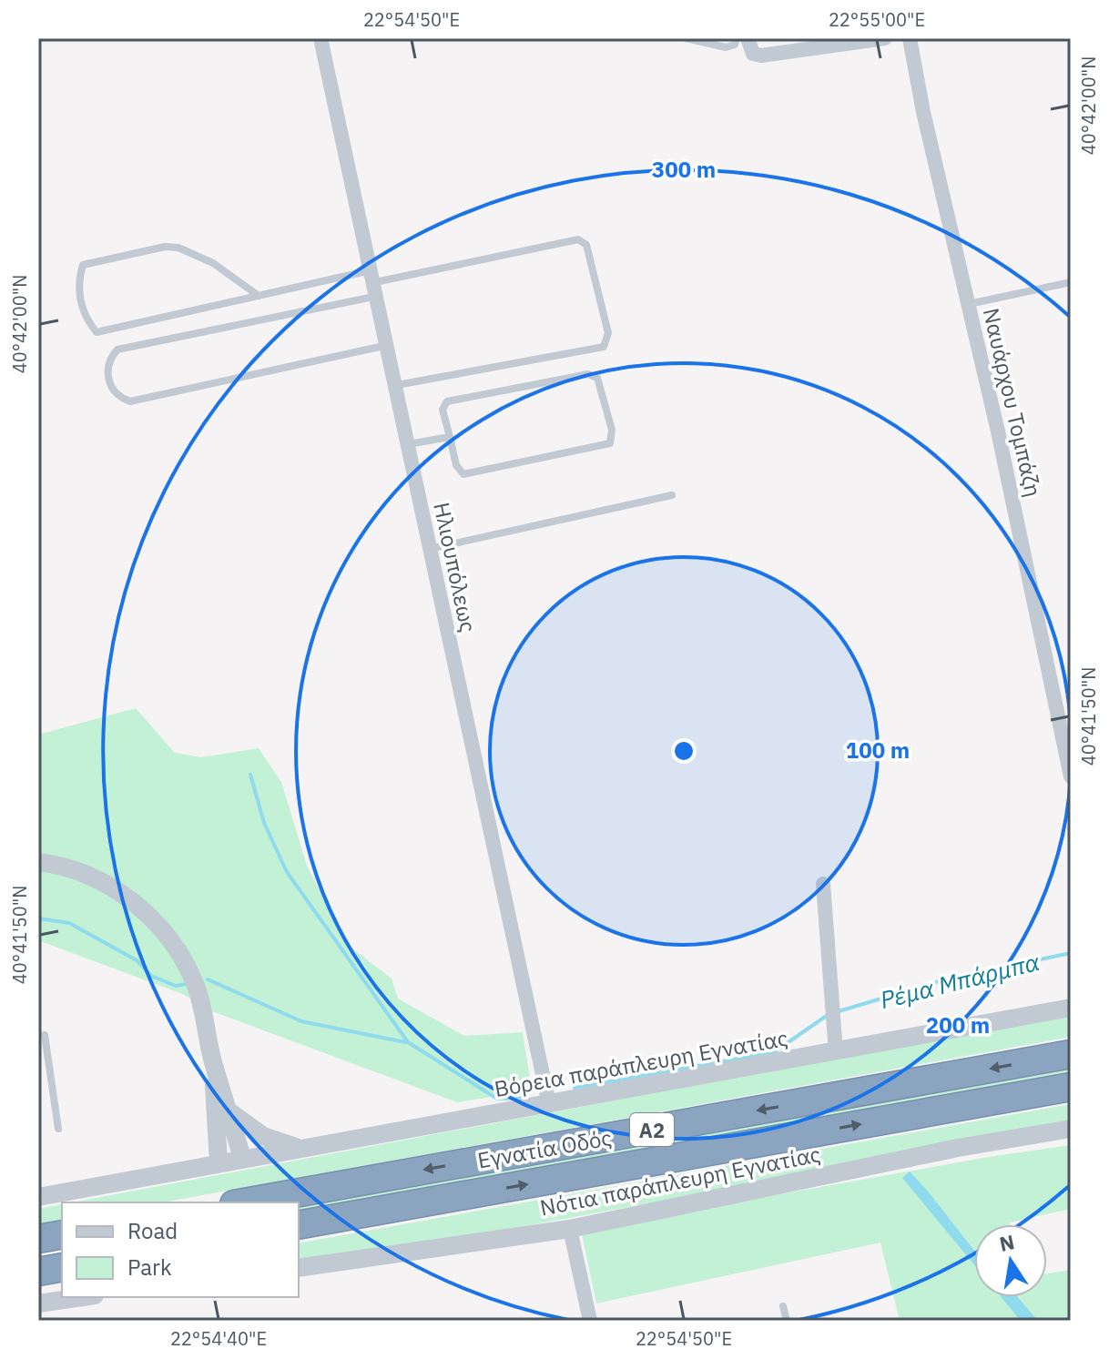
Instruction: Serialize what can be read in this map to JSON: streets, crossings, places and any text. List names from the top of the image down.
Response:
{
  "streets": {
    "highway": ["Α2", "Εγνατία Οδός"],
    "street": [
      "Ναυάρχου Τομπάζη",
      "Ηλιουπόλεως",
      "Βόρεια παράπλευρη Εγνατίας",
      "Νότια παράπλευρη Εγνατίας"
    ]
  },
  "crossings": [
    ["Ηλιουπόλεως", "Βόρεια παράπλευρη Εγνατίας"]
  ],
  "water": ["Ρέμα Μπάρμπα"],
  "legend": ["Road", "Park"],
  "north": "top",
  "coordinates": [
    "22°54'50\"E",
    "22°55'00\"E",
    "40°42'00\"N",
    "40°41'50\"N",
    "22°54'40\"E"
  ],
  "rings": ["300 m", "100 m", "200 m"]
}
